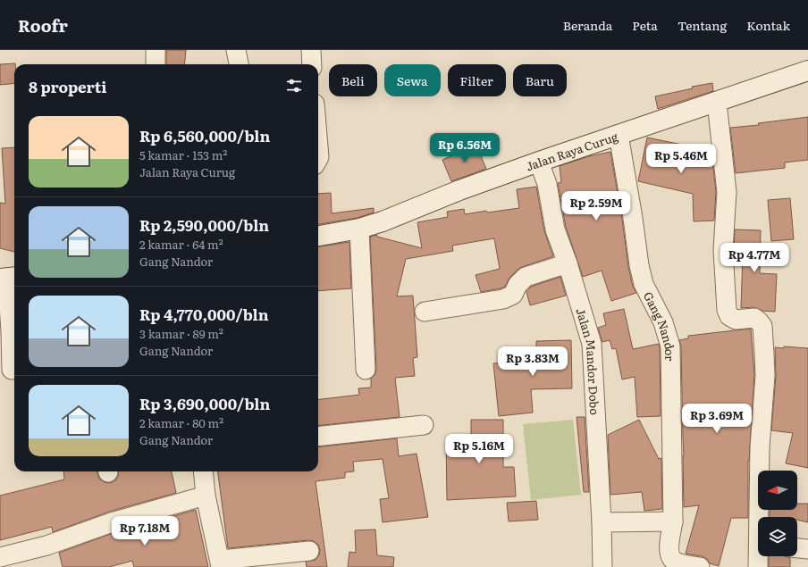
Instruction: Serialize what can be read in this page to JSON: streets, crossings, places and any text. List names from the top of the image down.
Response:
{
  "streets": {
    "main road": ["Jalan Raya Curug"],
    "street": ["Gang Nandor", "Jalan Mandor Dobo"]
  },
  "crossings": [
    ["Jalan Raya Curug", "Gang Nandor"],
    ["Jalan Raya Curug", "Jalan Mandor Dobo"]
  ],
  "north": "left",
  "page": {
    "header": "Roofr",
    "nav": [
      "Beranda",
      "Peta",
      "Tentang",
      "Kontak"
    ],
    "chip": [
      "Beli",
      "Sewa",
      "Filter",
      "Baru"
    ],
    "heading": "8 properti",
    "list": [
      {
        "name": "Rp 6,560,000/bln",
        "note": "5 kamar · 153 m² · Jalan Raya Curug"
      },
      {
        "name": "Rp 2,590,000/bln",
        "note": "2 kamar · 64 m² · Gang Nandor"
      },
      {
        "name": "Rp 4,770,000/bln",
        "note": "3 kamar · 89 m² · Gang Nandor"
      },
      {
        "name": "Rp 3,690,000/bln",
        "note": "2 kamar · 80 m² · Gang Nandor"
      }
    ],
    "price": [
      "Rp 6.56M",
      "Rp 5.46M",
      "Rp 2.59M",
      "Rp 4.77M",
      "Rp 3.83M",
      "Rp 3.69M",
      "Rp 5.16M",
      "Rp 7.18M"
    ]
  }
}
